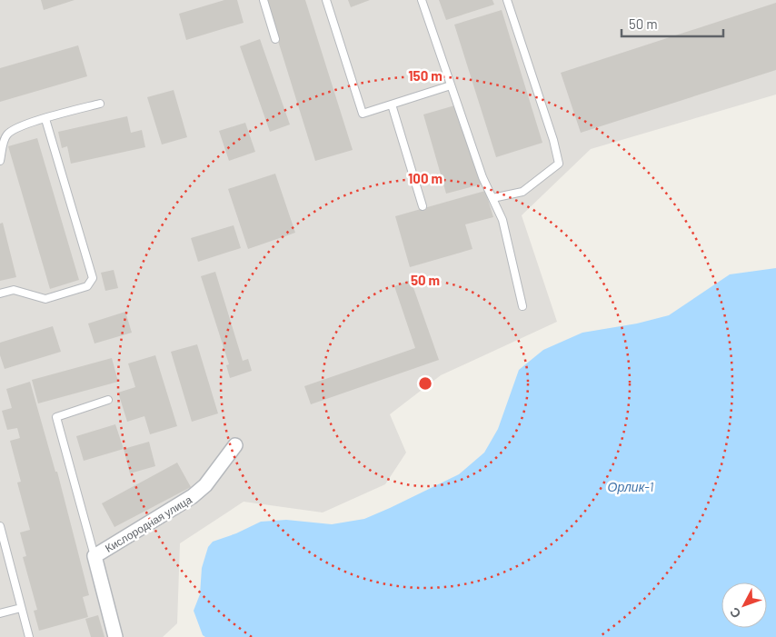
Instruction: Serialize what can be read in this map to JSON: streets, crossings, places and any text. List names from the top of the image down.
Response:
{
  "streets": {
    "street": ["Кислородная улица"]
  },
  "water": ["Орлик-1"],
  "scale_bar": "50 m",
  "north": "bottom left",
  "rings": ["150 m", "100 m", "50 m"]
}
